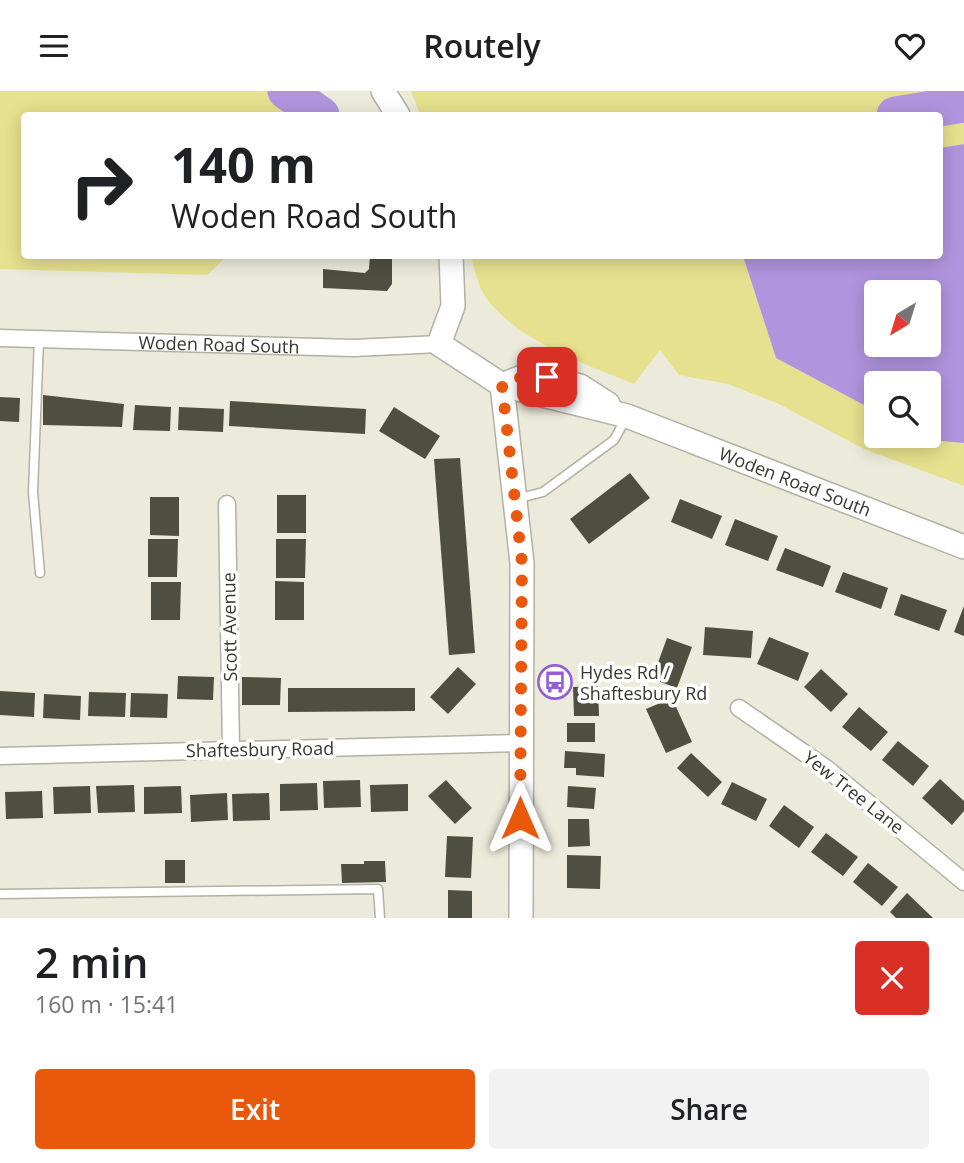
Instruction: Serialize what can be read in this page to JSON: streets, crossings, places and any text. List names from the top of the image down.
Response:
{
  "streets": {
    "street": [
      "Woden Road South",
      "Scott Avenue",
      "Shaftesbury Road",
      "Yew Tree Lane"
    ]
  },
  "crossings": [
    ["Scott Avenue", "Shaftesbury Road"]
  ],
  "places": {
    "bus stop": ["Hydes Rd / Shaftesbury Rd"]
  },
  "north": "bottom left",
  "page": {
    "header": "Routely",
    "turn": ["140 m", "Woden Road South"],
    "heading": ["2 min", "160 m · 15:41"],
    "buttons": ["Exit", "Share"]
  }
}
